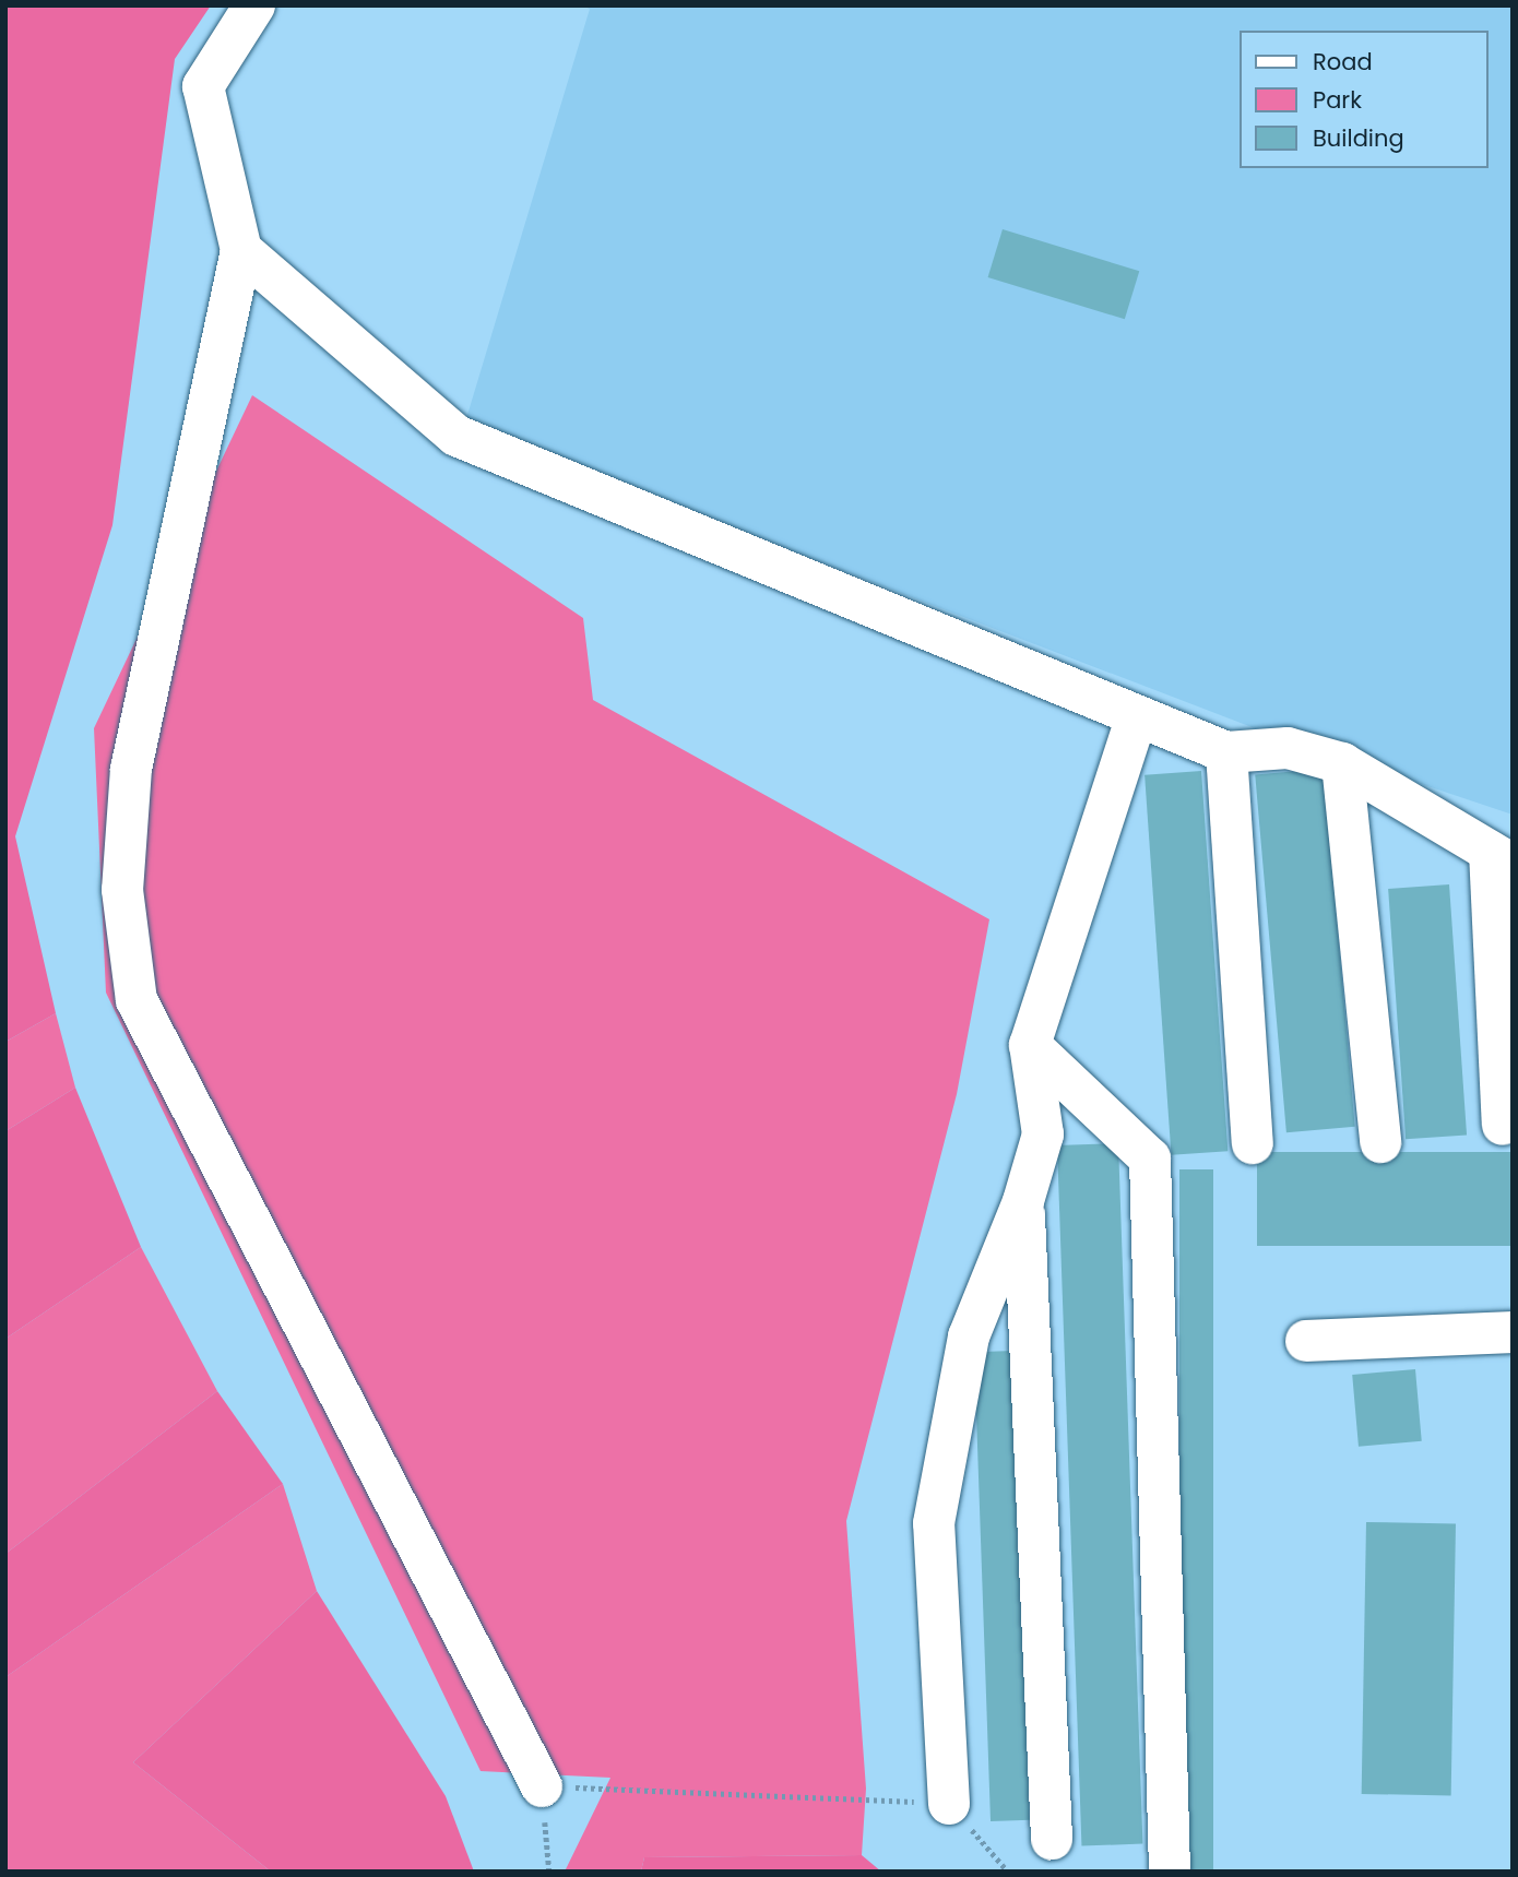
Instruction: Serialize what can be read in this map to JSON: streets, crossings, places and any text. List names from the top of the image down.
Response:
{
  "legend": ["Road", "Park", "Building"]
}
